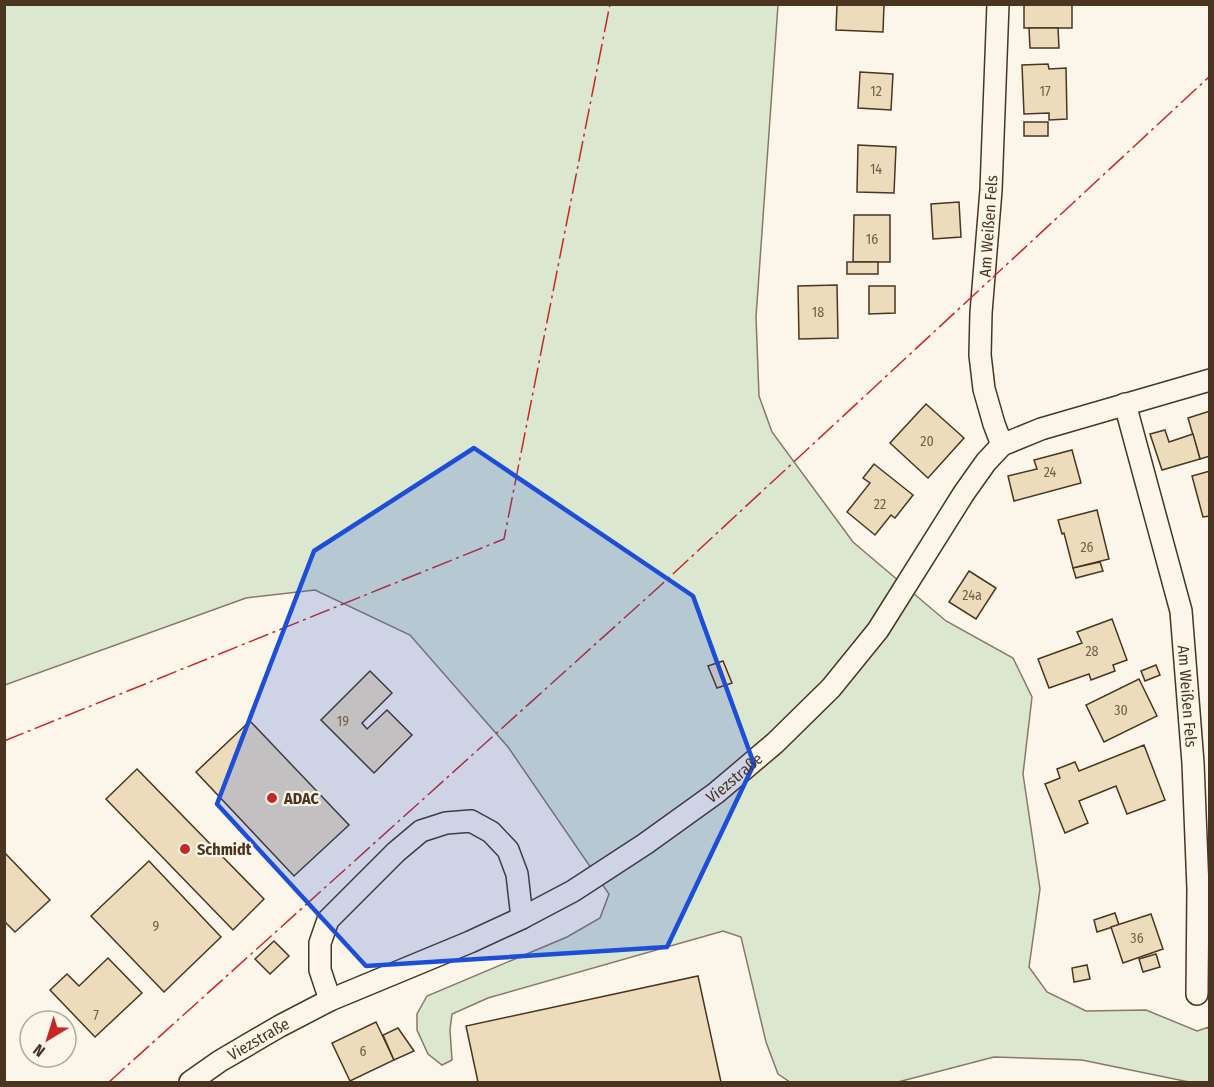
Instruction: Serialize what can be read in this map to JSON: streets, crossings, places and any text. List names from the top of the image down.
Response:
{
  "streets": {
    "street": ["Am Weißen Fels", "Viezstraße"]
  },
  "crossings": [
    ["Am Weißen Fels", "Viezstraße"]
  ],
  "places": ["ADAC", "Schmidt"],
  "house_numbers": [
    "12",
    "17",
    "14",
    "16",
    "18",
    "20",
    "24",
    "22",
    "26",
    "24a",
    "28",
    "30",
    "19",
    "9",
    "36",
    "7",
    "6"
  ],
  "north": "bottom left"
}
